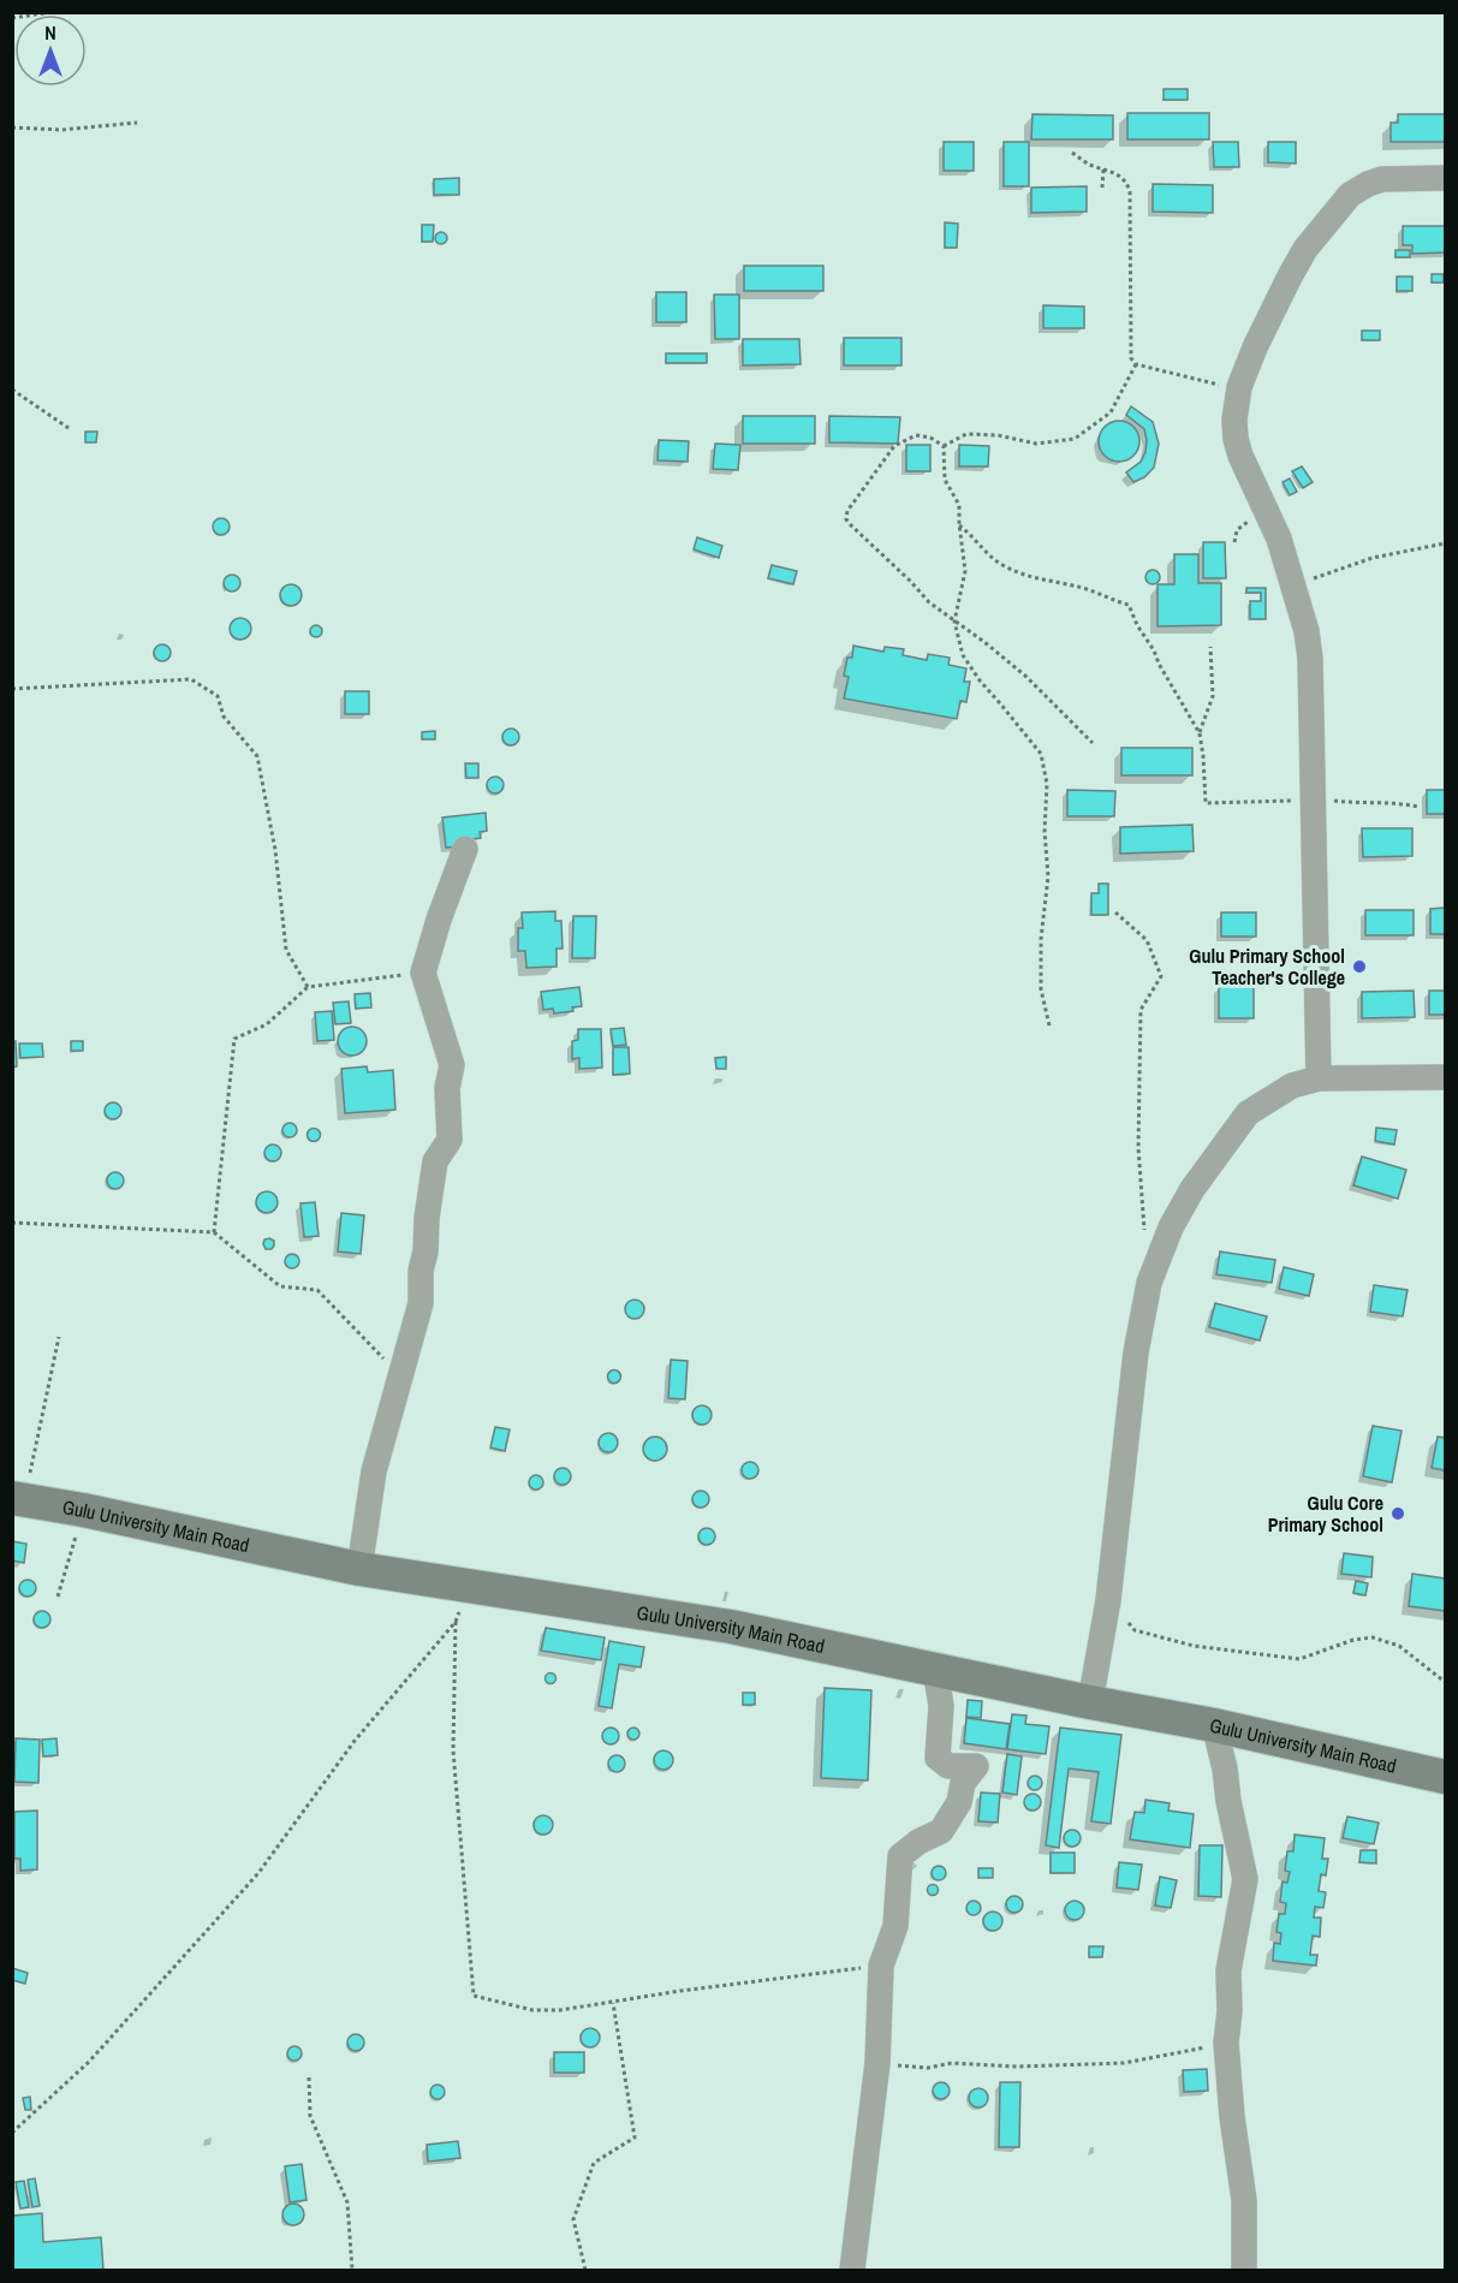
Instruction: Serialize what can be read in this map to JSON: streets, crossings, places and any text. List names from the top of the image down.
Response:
{
  "streets": {
    "street": ["Gulu University Main Road"]
  },
  "places": ["Gulu Primary School Teacher's College", "Gulu Core Primary School"],
  "north": "top"
}
